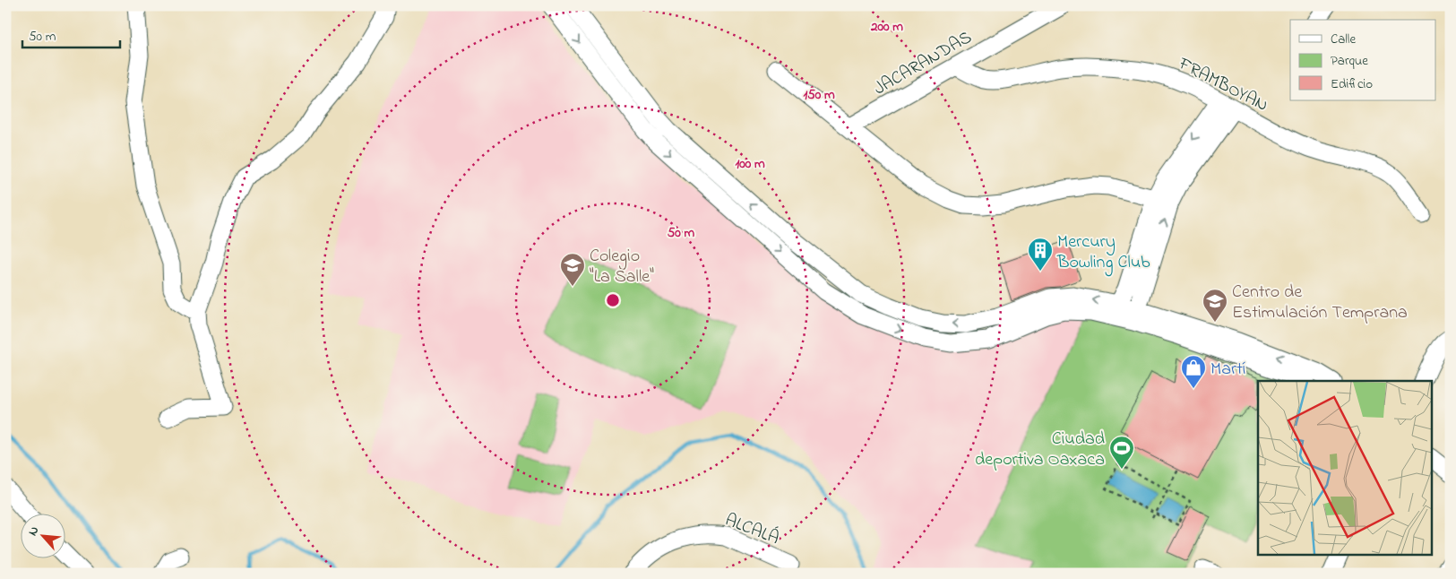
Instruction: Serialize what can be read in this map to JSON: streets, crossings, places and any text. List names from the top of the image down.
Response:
{
  "streets": {
    "street": ["JACARANDAS", "FRAMBOYAN", "ALCALÁ"]
  },
  "crossings": [
    ["JACARANDAS", "FRAMBOYAN"]
  ],
  "places": {
    "building": ["Mercury Bowling Club"],
    "school or university": ["Colegio \"La Salle\"", "Centro de Estimulación Temprana"],
    "shop": ["Martí"],
    "sports": ["Ciudad deportiva Oaxaca"]
  },
  "legend": ["Calle", "Parque", "Edificio"],
  "scale_bar": "50 m",
  "north": "top left",
  "rings": [
    "200 m",
    "150 m",
    "100 m",
    "50 m"
  ]
}
